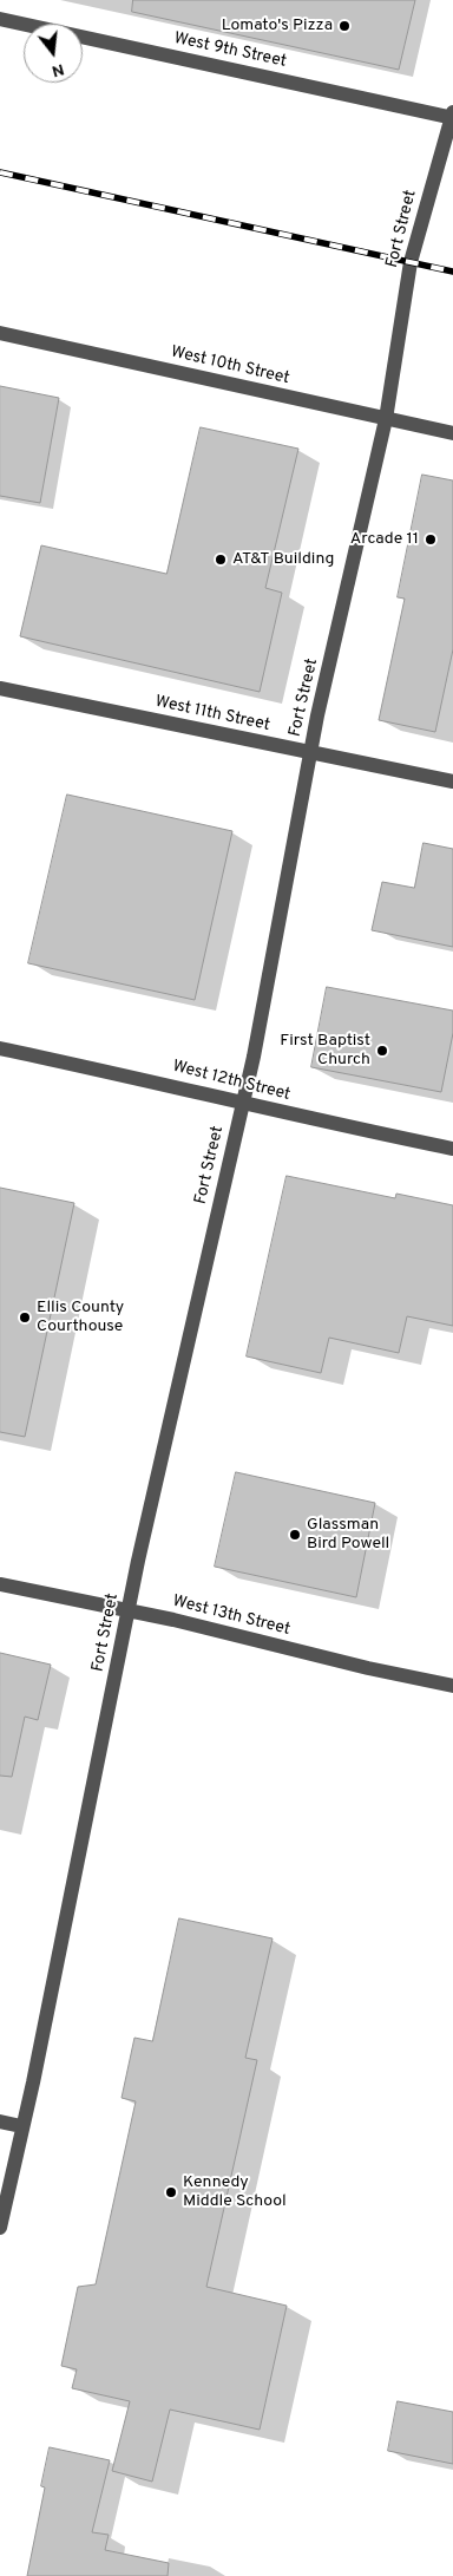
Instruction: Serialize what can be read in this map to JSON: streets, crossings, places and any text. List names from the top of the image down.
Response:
{
  "streets": {
    "street": [
      "West 9th Street",
      "Fort Street",
      "West 10th Street",
      "West 11th Street",
      "West 12th Street",
      "West 13th Street"
    ]
  },
  "crossings": [
    ["West 9th Street", "Fort Street"],
    ["Fort Street", "West 10th Street"],
    ["Fort Street", "West 11th Street"],
    ["Fort Street", "West 12th Street"],
    ["Fort Street", "West 13th Street"]
  ],
  "places": [
    "Lomato's Pizza",
    "Arcade 11",
    "AT&T Building",
    "First Baptist Church",
    "Ellis County Courthouse",
    "Glassman Bird Powell",
    "Kennedy Middle School"
  ],
  "north": "bottom"
}
